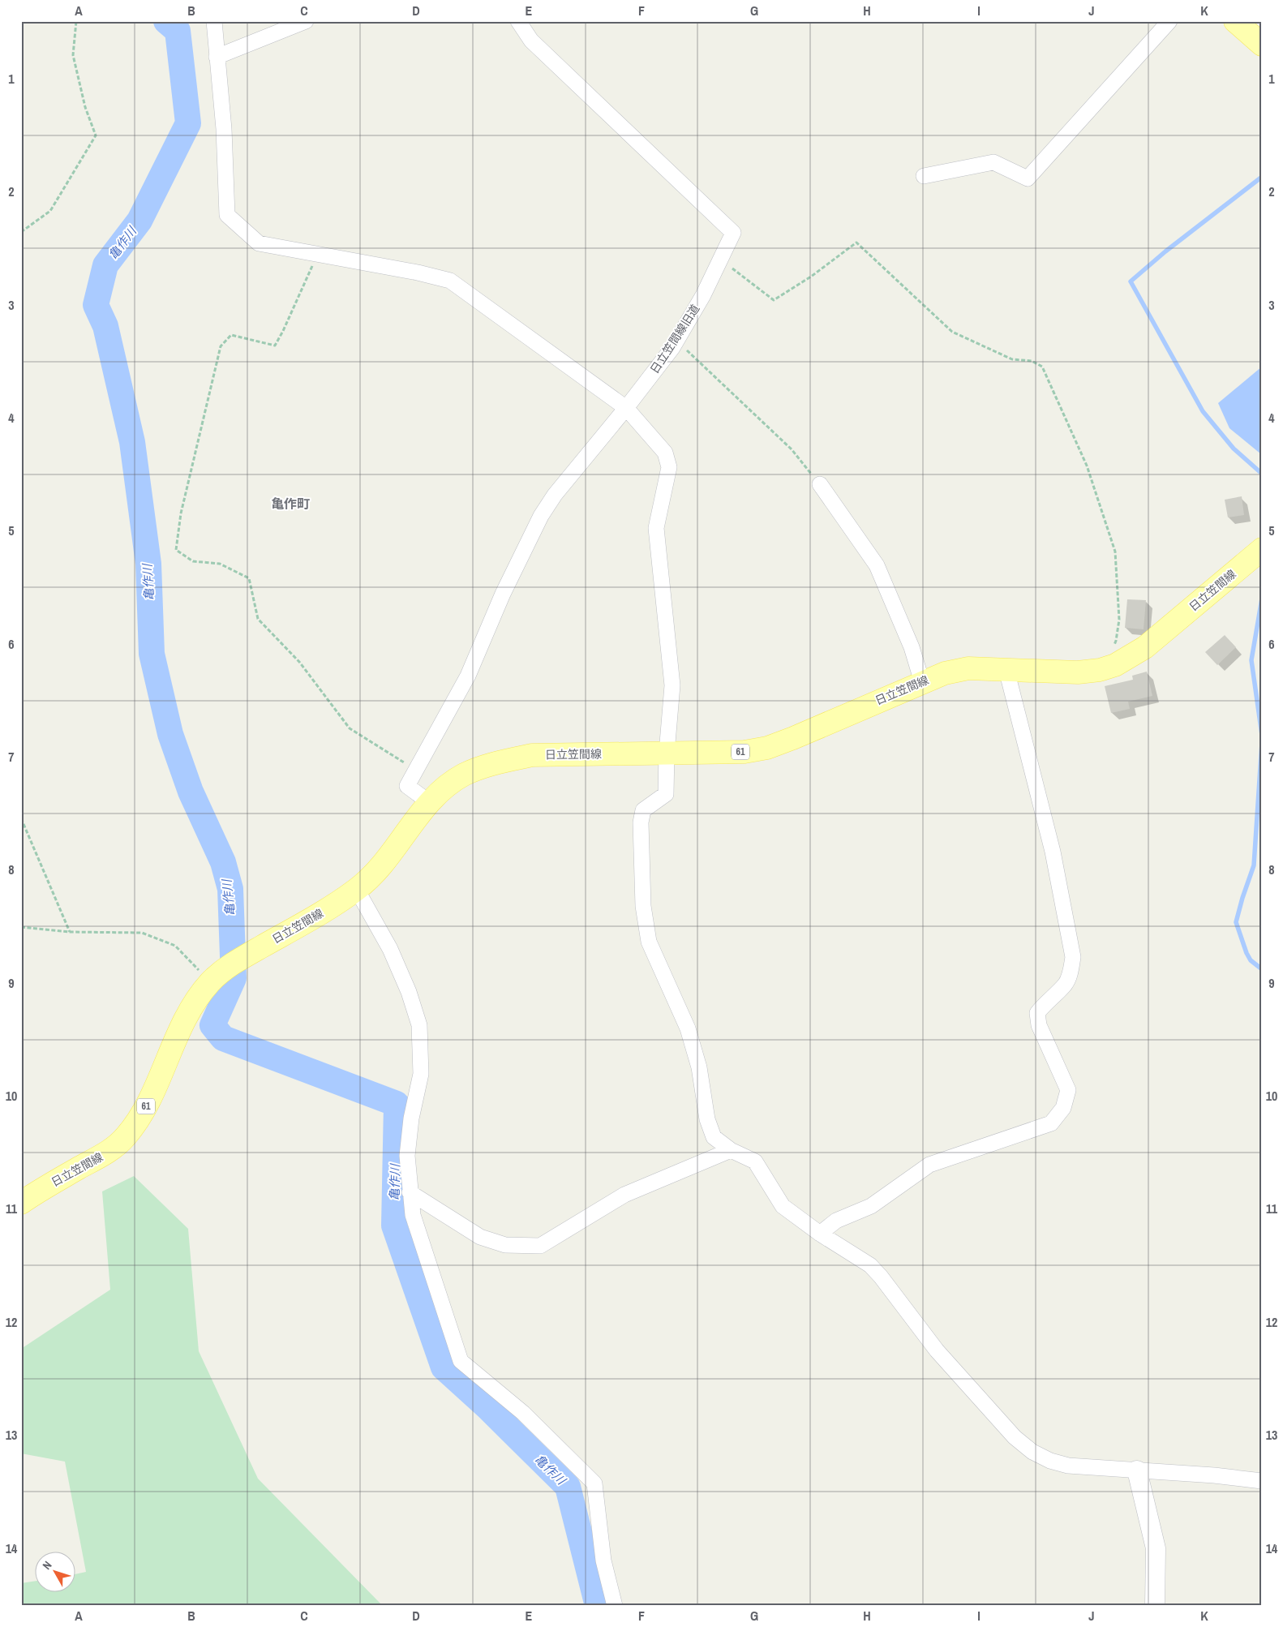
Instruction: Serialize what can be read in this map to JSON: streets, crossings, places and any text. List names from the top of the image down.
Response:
{
  "streets": {
    "main road": ["日立笠間線", "61"],
    "street": ["日立笠間線旧道"]
  },
  "crossings": [
    ["日立笠間線旧道", "日立笠間線"]
  ],
  "districts": ["亀作町"],
  "water": ["亀作川"],
  "north": "top left",
  "grid": {
    "columns": [
      "A",
      "B",
      "C",
      "D",
      "E",
      "F",
      "G",
      "H",
      "I",
      "J",
      "K"
    ],
    "rows": [
      "1",
      "2",
      "3",
      "4",
      "5",
      "6",
      "7",
      "8",
      "9",
      "10",
      "11",
      "12",
      "13",
      "14"
    ]
  }
}
